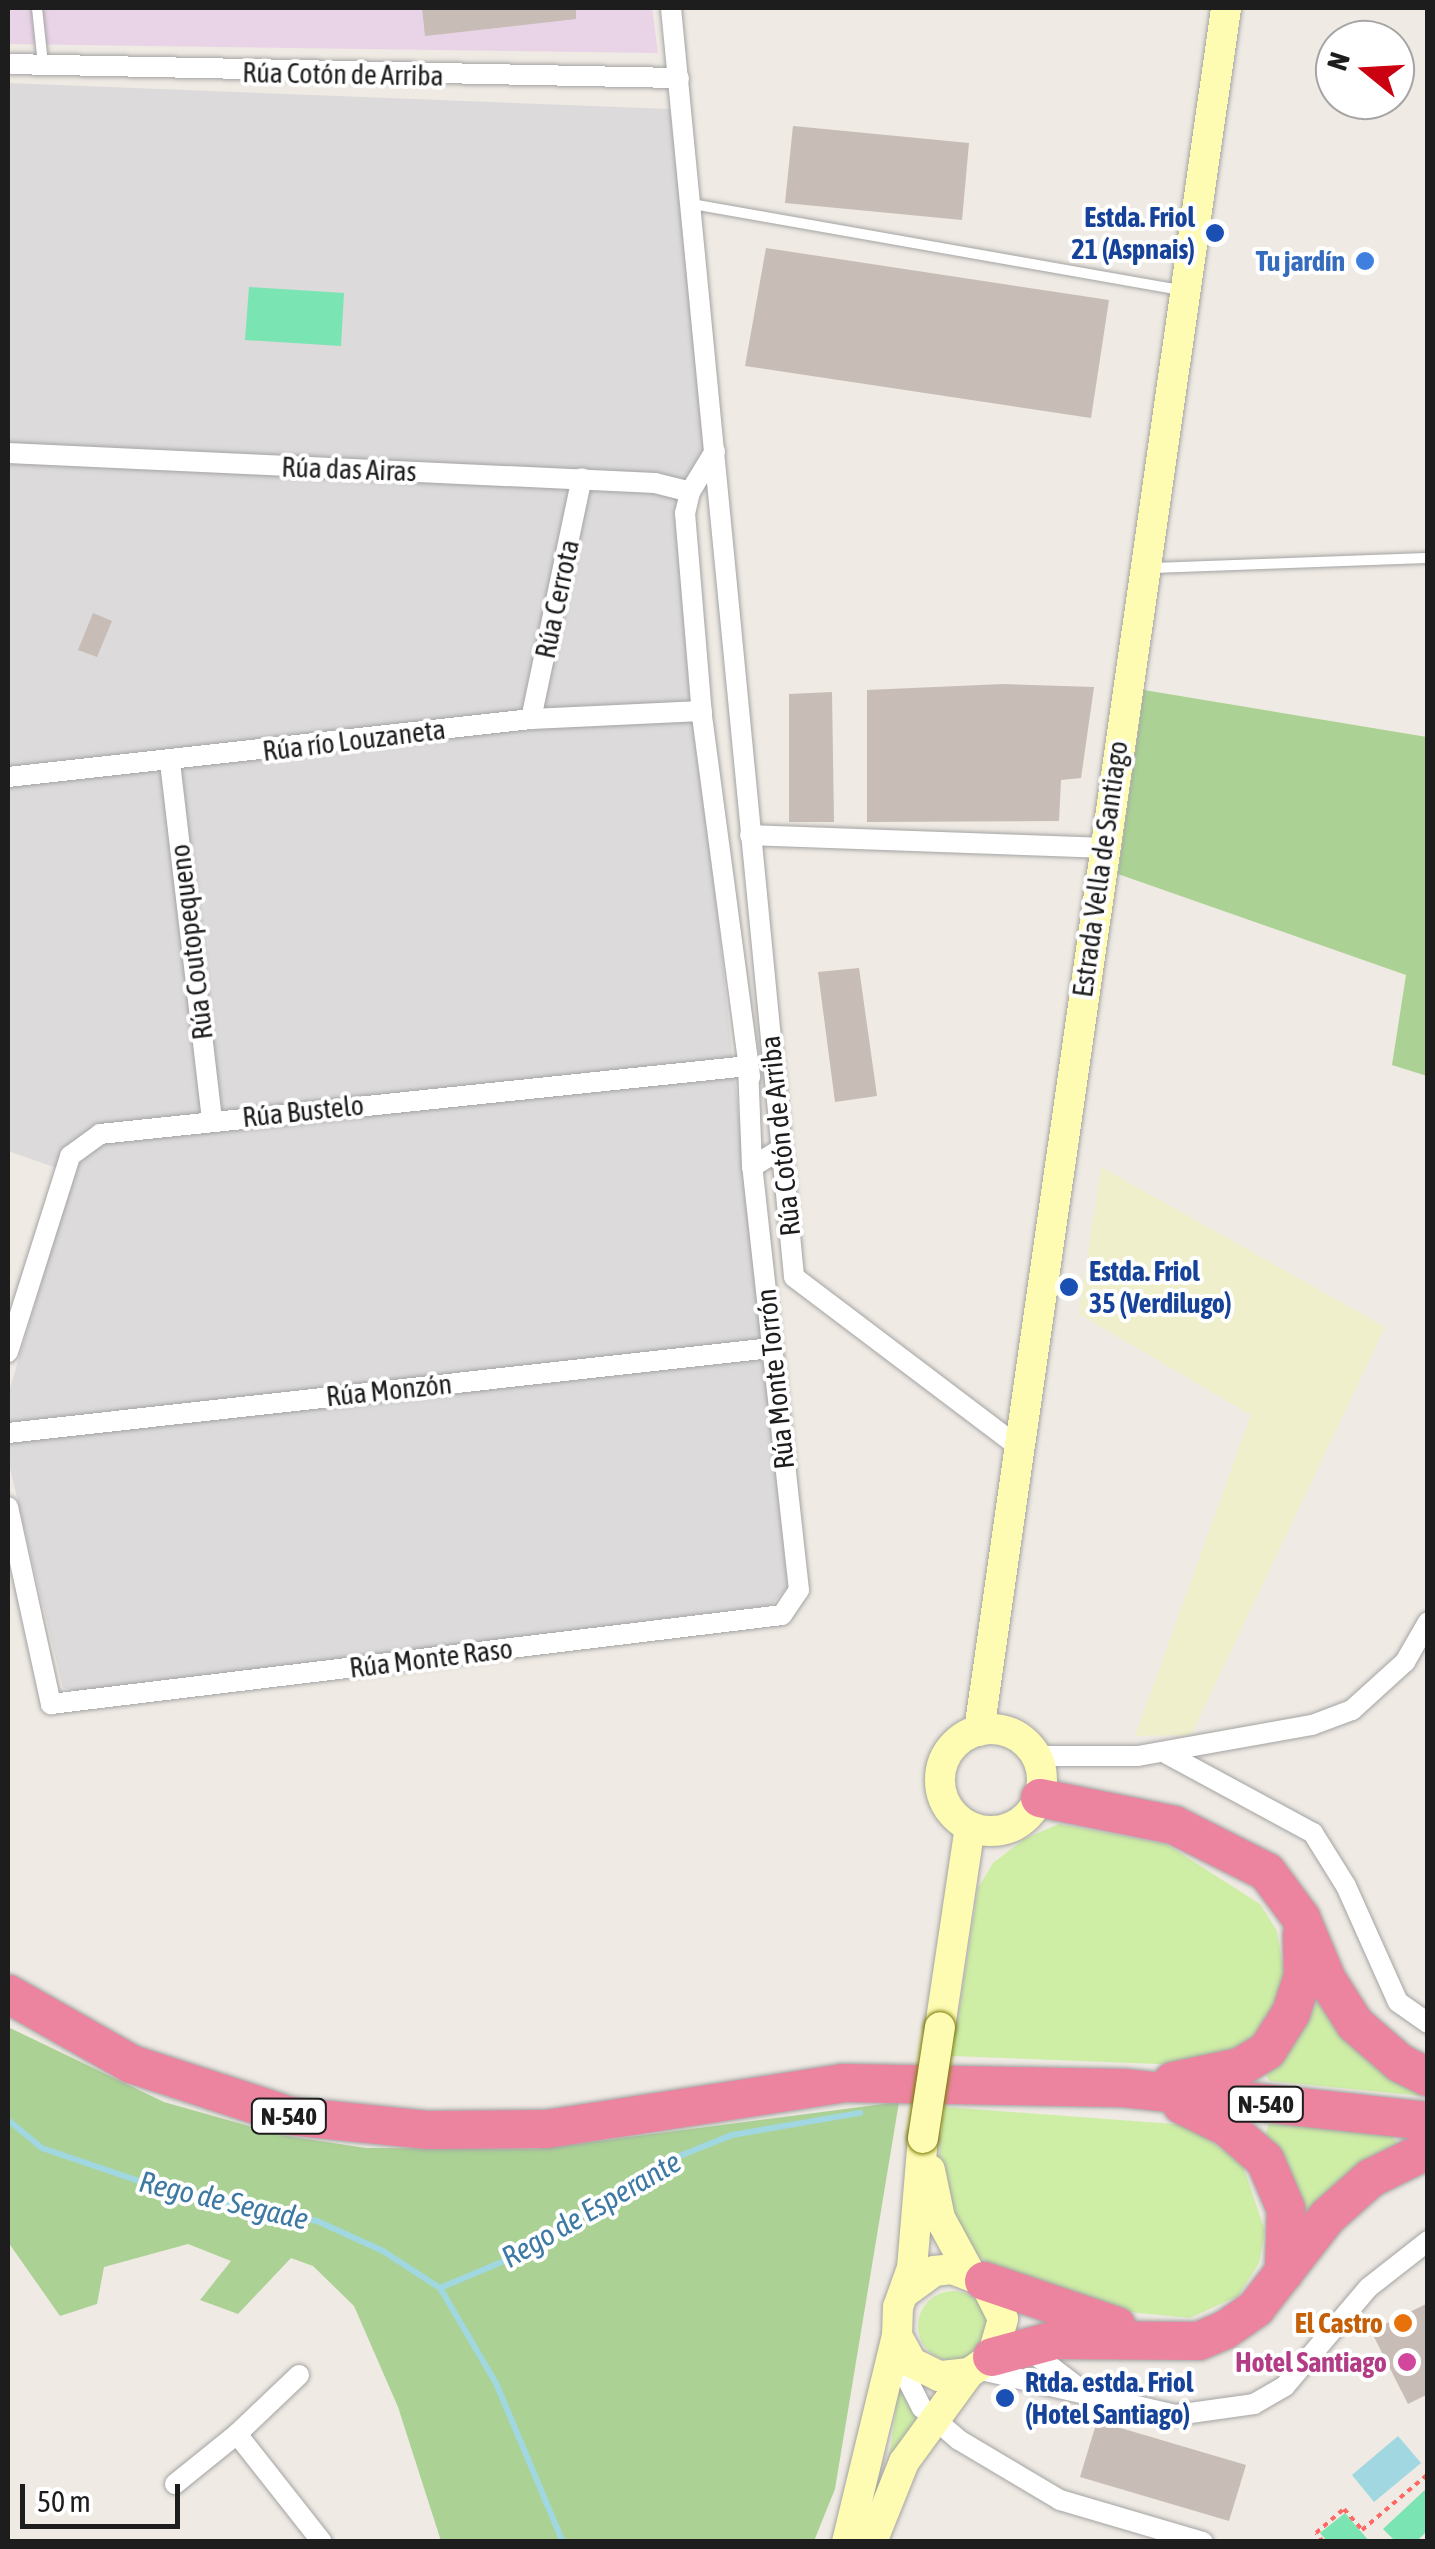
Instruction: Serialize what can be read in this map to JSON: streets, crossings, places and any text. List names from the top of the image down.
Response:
{
  "streets": {
    "highway": ["N-540"],
    "main road": ["Estrada Vella de Santiago"],
    "street": [
      "Rúa Cotón de Arriba",
      "Rúa das Airas",
      "Rúa Cerrota",
      "Rúa río Louzaneta",
      "Rúa Coutopequeno",
      "Rúa Bustelo",
      "Rúa Monte Torrón",
      "Rúa Monzón",
      "Rúa Monte Raso"
    ]
  },
  "crossings": [
    ["Rúa Cotón de Arriba", "Estrada Vella de Santiago"],
    ["Rúa Cotón de Arriba", "Rúa Monte Torrón"],
    ["Rúa das Airas", "Rúa Cerrota"],
    ["Rúa das Airas", "Rúa Monte Torrón"],
    ["Rúa Cerrota", "Rúa río Louzaneta"],
    ["Rúa río Louzaneta", "Rúa Coutopequeno"],
    ["Rúa río Louzaneta", "Rúa Monte Torrón"],
    ["Rúa Coutopequeno", "Rúa Bustelo"],
    ["Rúa Bustelo", "Rúa Monte Torrón"],
    ["Rúa Monte Torrón", "Rúa Monzón"],
    ["Rúa Monte Torrón", "Rúa Monte Raso"]
  ],
  "water": ["Rego de Segade", "Rego de Esperante"],
  "places": [
    "Estda. Friol 21 (Aspnais)",
    "Tu jardín",
    "Estda. Friol 35 (Verdilugo)",
    "El Castro",
    "Hotel Santiago",
    "Rtda. estda. Friol (Hotel Santiago)"
  ],
  "scale_bar": "50 m",
  "north": "left"
}
